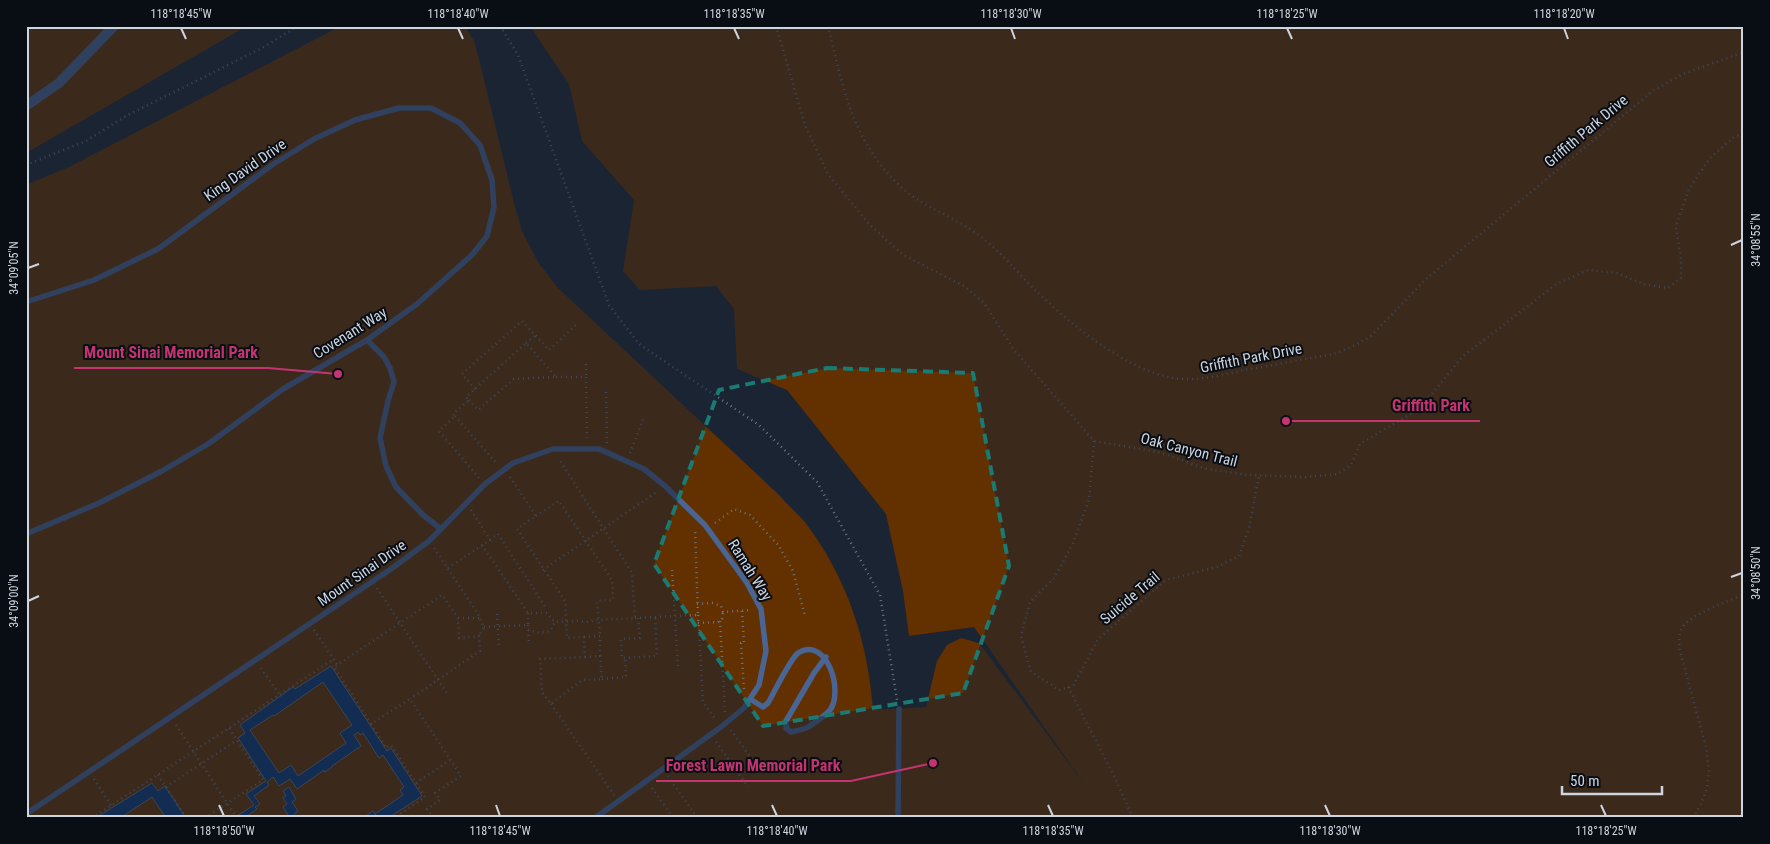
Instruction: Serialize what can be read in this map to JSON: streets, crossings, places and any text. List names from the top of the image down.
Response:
{
  "streets": {
    "lane": [
      "King David Drive",
      "Covenant Way",
      "Ramah Way",
      "Mount Sinai Drive"
    ],
    "path": ["Griffith Park Drive", "Oak Canyon Trail", "Suicide Trail"]
  },
  "crossings": [
    ["King David Drive", "Covenant Way"],
    ["Oak Canyon Trail", "Suicide Trail"],
    ["Ramah Way", "Mount Sinai Drive"]
  ],
  "places": ["Mount Sinai Memorial Park", "Griffith Park", "Forest Lawn Memorial Park"],
  "scale_bar": "50 m",
  "coordinates": [
    "118°18'45\"W",
    "118°18'40\"W",
    "118°18'35\"W",
    "118°18'30\"W",
    "118°18'25\"W",
    "118°18'20\"W",
    "34°08'55\"N",
    "34°09'05\"N",
    "34°08'50\"N",
    "34°09'00\"N",
    "118°18'50\"W"
  ]
}
